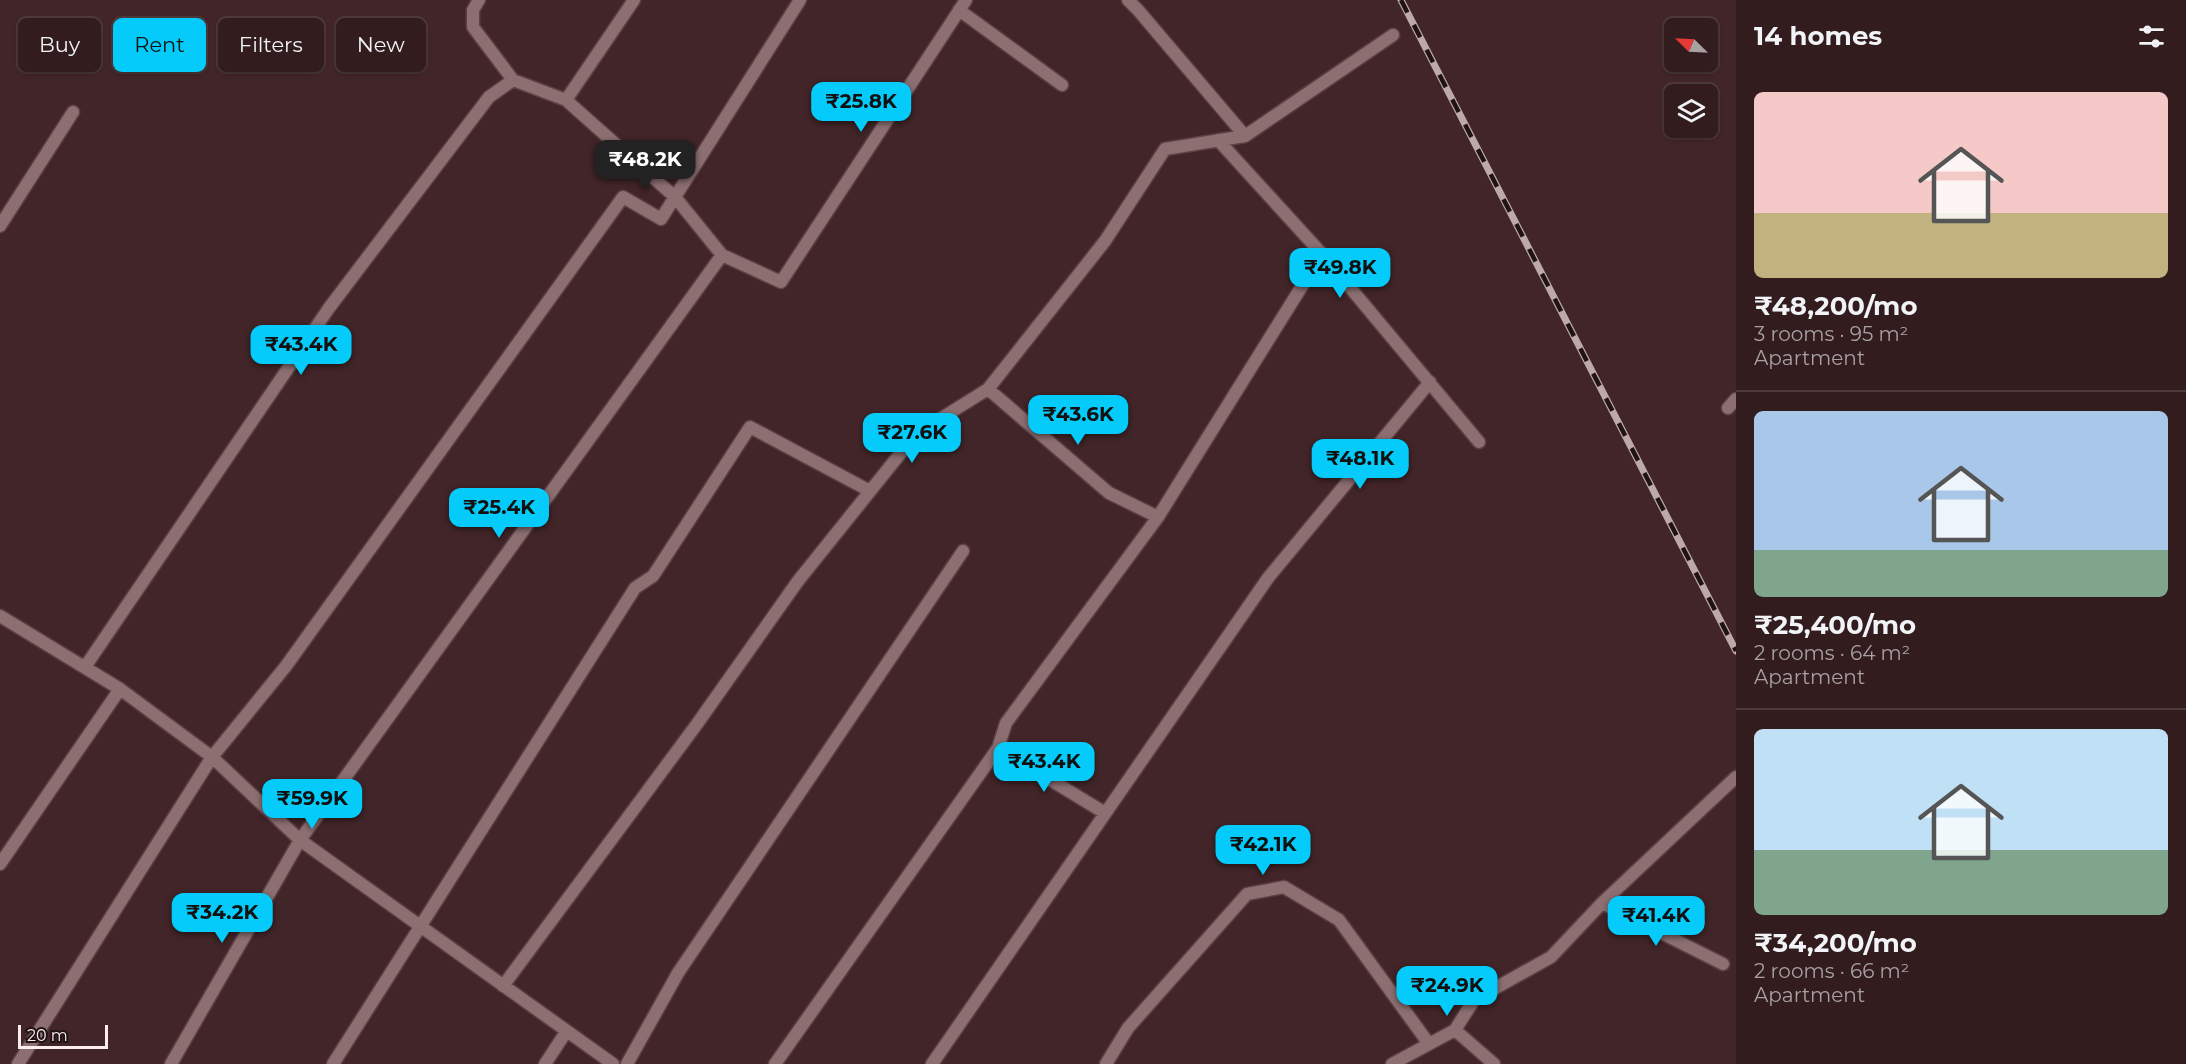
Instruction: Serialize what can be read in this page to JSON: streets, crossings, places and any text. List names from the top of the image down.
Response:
{
  "scale_bar": "20 m",
  "north": "top left",
  "page": {
    "heading": "14 homes",
    "chip": [
      "Buy",
      "Rent",
      "Filters",
      "New"
    ],
    "list": [
      {
        "name": "₹48,200/mo",
        "note": "3 rooms · 95 m² · Apartment"
      },
      {
        "name": "₹25,400/mo",
        "note": "2 rooms · 64 m² · Apartment"
      },
      {
        "name": "₹34,200/mo",
        "note": "2 rooms · 66 m² · Apartment"
      }
    ],
    "price": [
      "₹25.8K",
      "₹48.2K",
      "₹49.8K",
      "₹43.4K",
      "₹43.6K",
      "₹27.6K",
      "₹48.1K",
      "₹25.4K",
      "₹43.4K",
      "₹59.9K",
      "₹42.1K",
      "₹34.2K",
      "₹41.4K",
      "₹24.9K"
    ],
    "scale": "20 m"
  }
}
